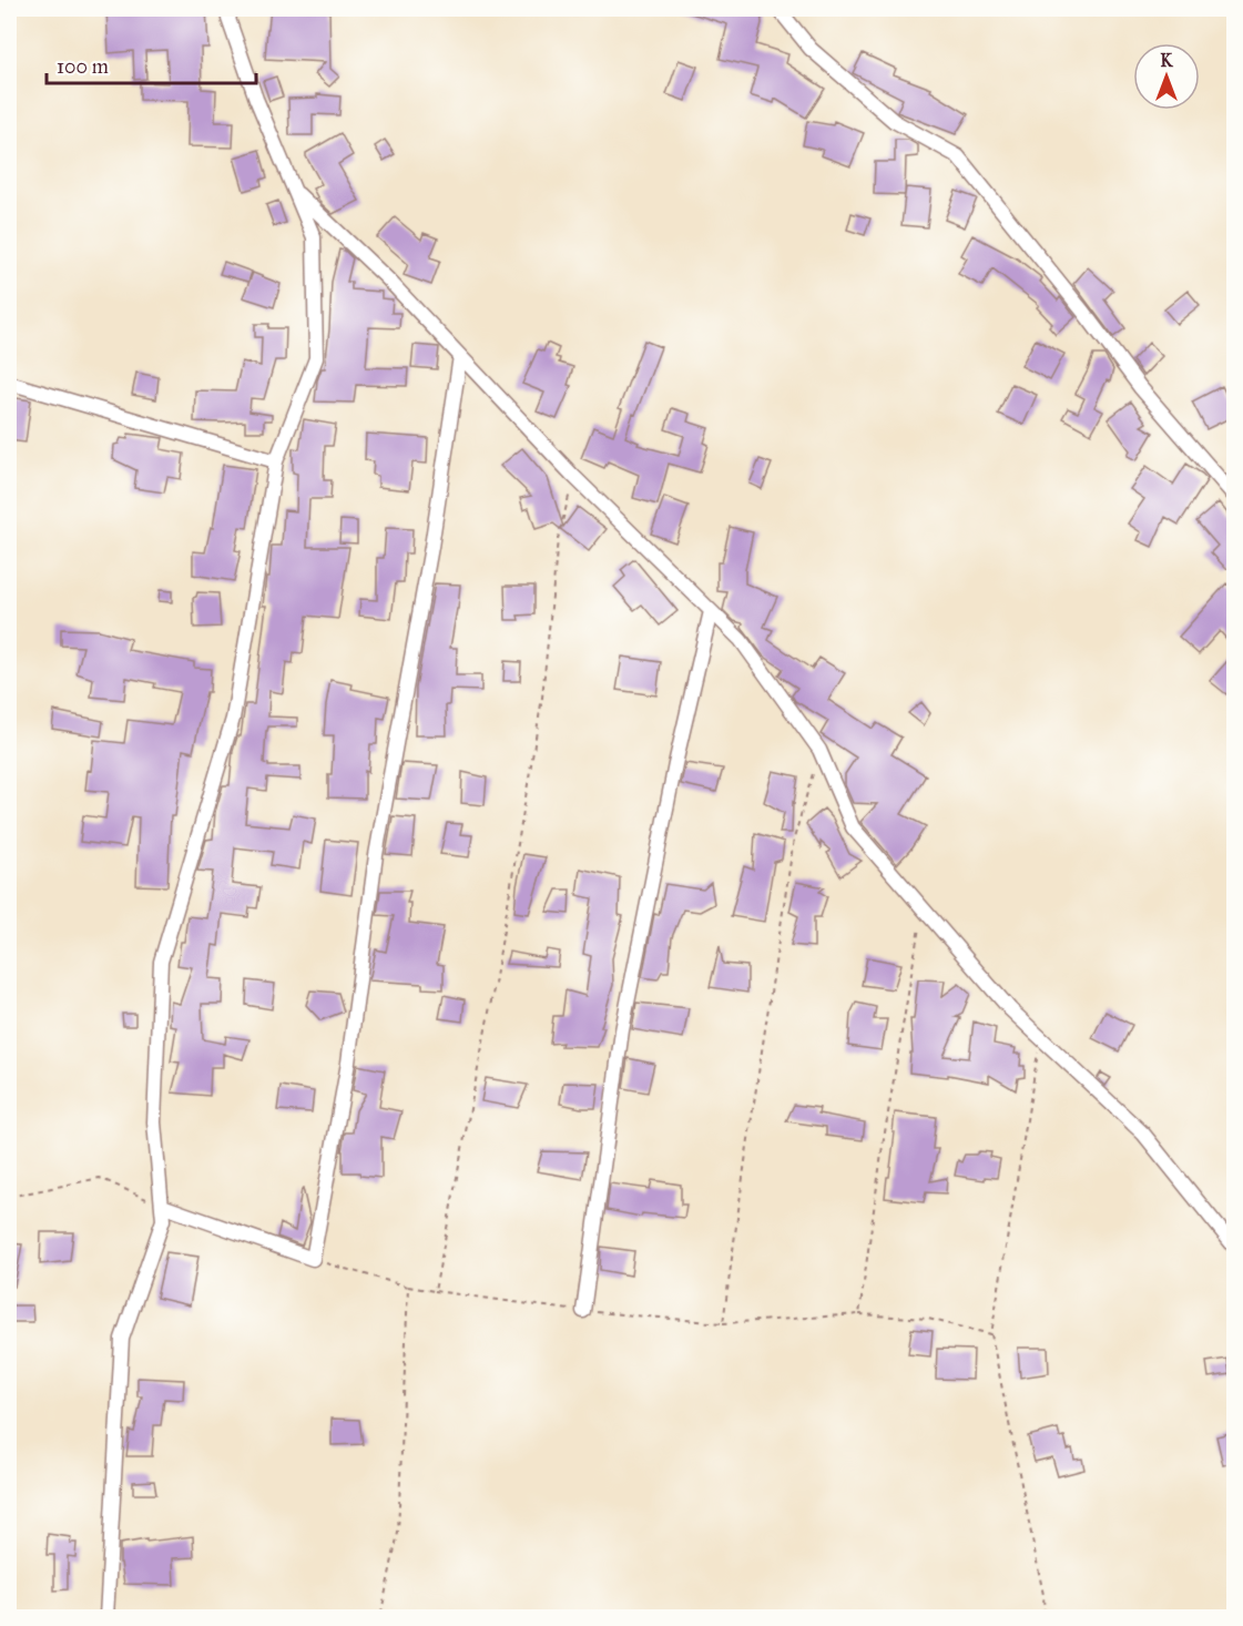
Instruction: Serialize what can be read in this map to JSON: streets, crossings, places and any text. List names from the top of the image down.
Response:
{
  "scale_bar": "100 m",
  "north": "top"
}
